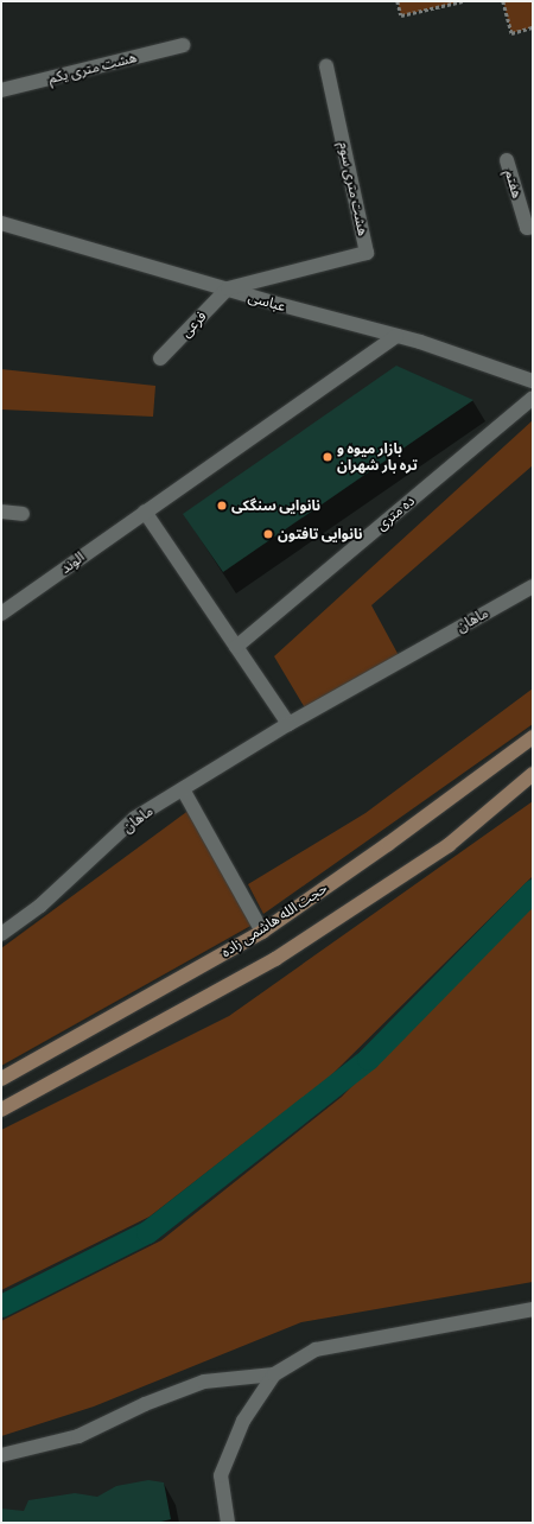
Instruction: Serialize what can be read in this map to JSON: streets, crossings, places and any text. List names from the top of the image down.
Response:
{
  "streets": {
    "street": [
      "هشت متری یکم",
      "هفتم",
      "هشت متری سوم",
      "عباسی",
      "فرعی",
      "ده متری",
      "الوند",
      "ماهان",
      "حجت الله هاشمی زاده"
    ]
  },
  "crossings": [
    ["هشت متری سوم", "عباسی"],
    ["هشت متری سوم", "فرعی"],
    ["عباسی", "فرعی"],
    ["عباسی", "الوند"]
  ],
  "places": ["بازار میوه و تره بار شهران", "نانوایی سنگکی", "نانوایی تافتون"]
}
